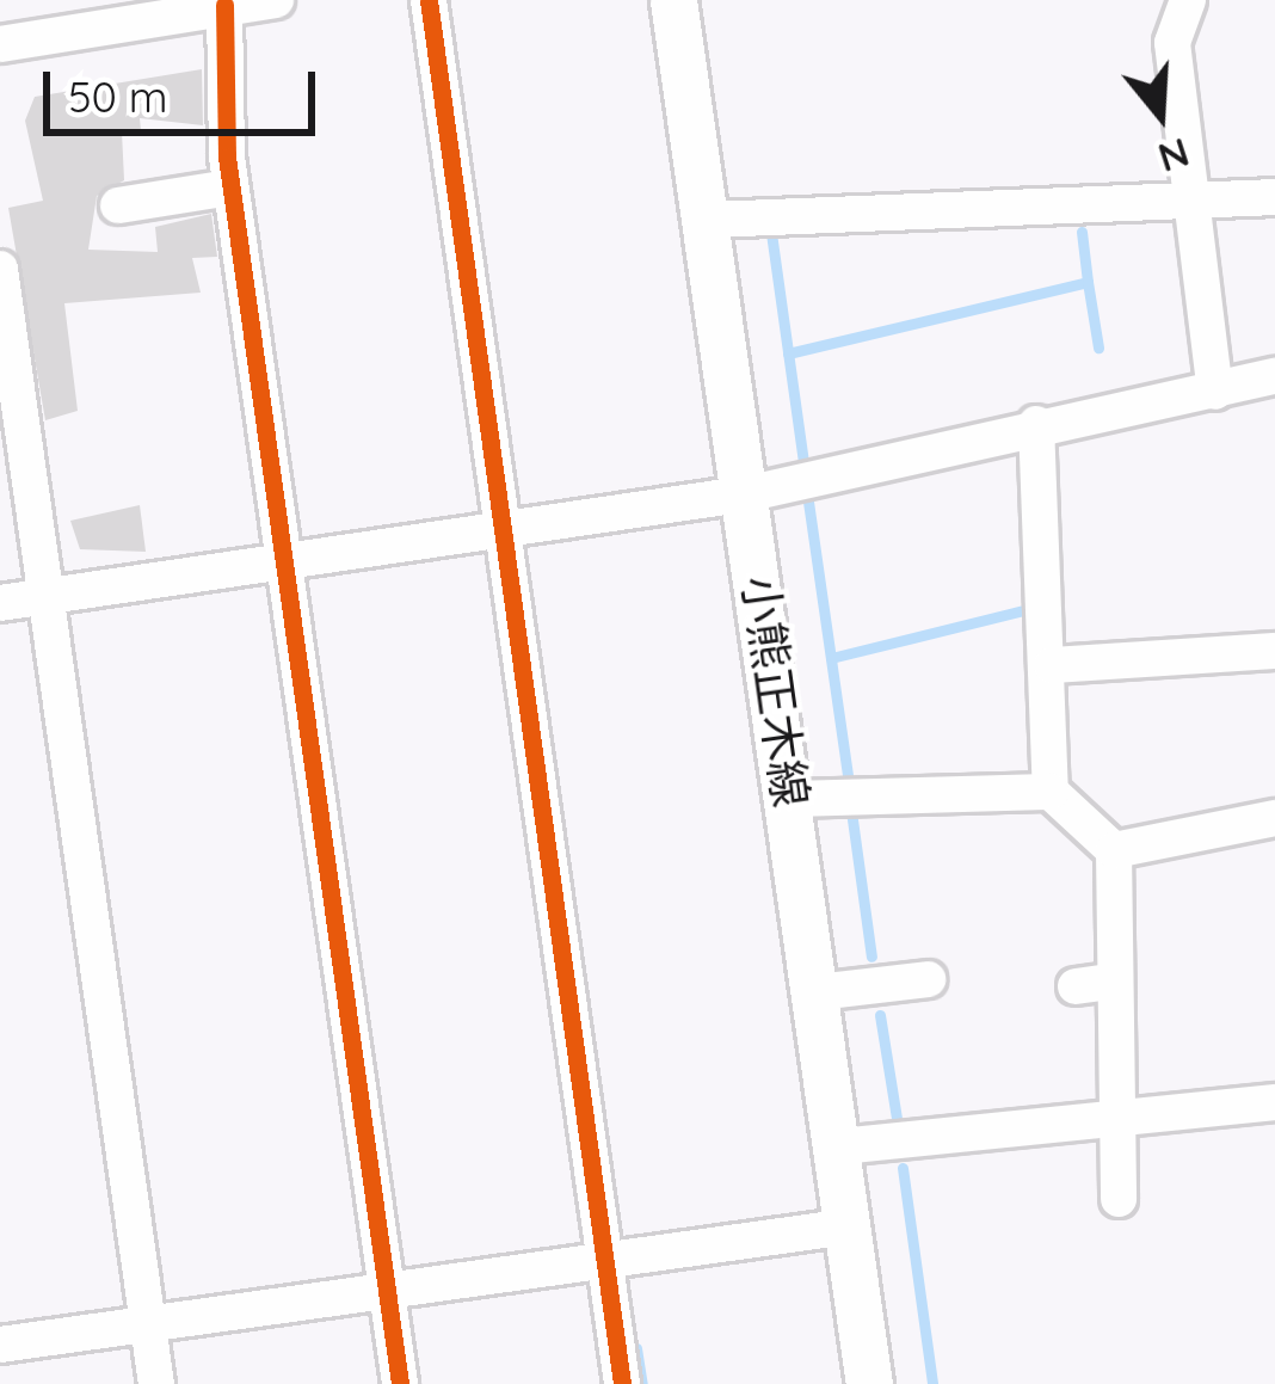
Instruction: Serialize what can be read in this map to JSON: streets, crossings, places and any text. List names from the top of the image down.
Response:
{
  "streets": {
    "main road": ["小熊正木線"]
  },
  "scale_bar": "50 m",
  "north": "bottom"
}
